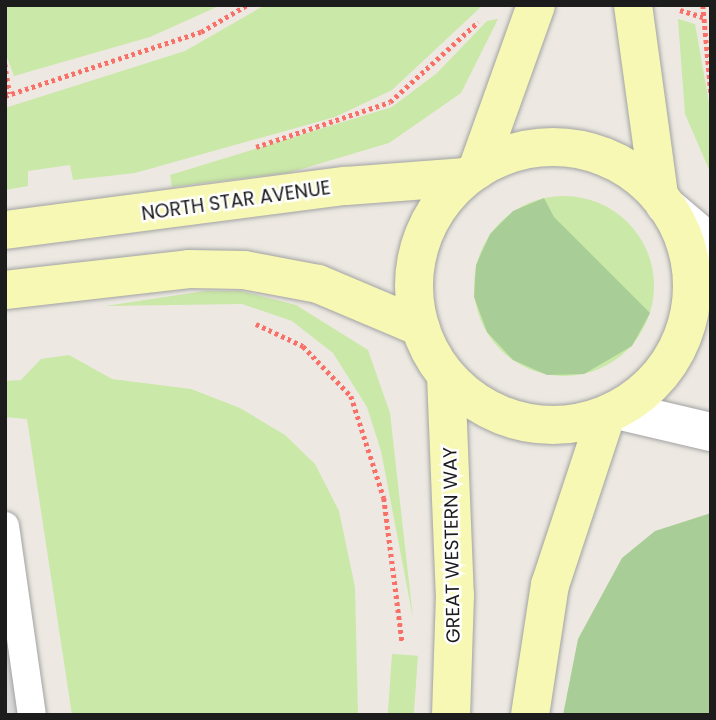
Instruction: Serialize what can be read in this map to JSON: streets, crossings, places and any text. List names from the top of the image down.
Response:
{
  "streets": {
    "main road": ["NORTH STAR AVENUE", "GREAT WESTERN WAY"]
  }
}
